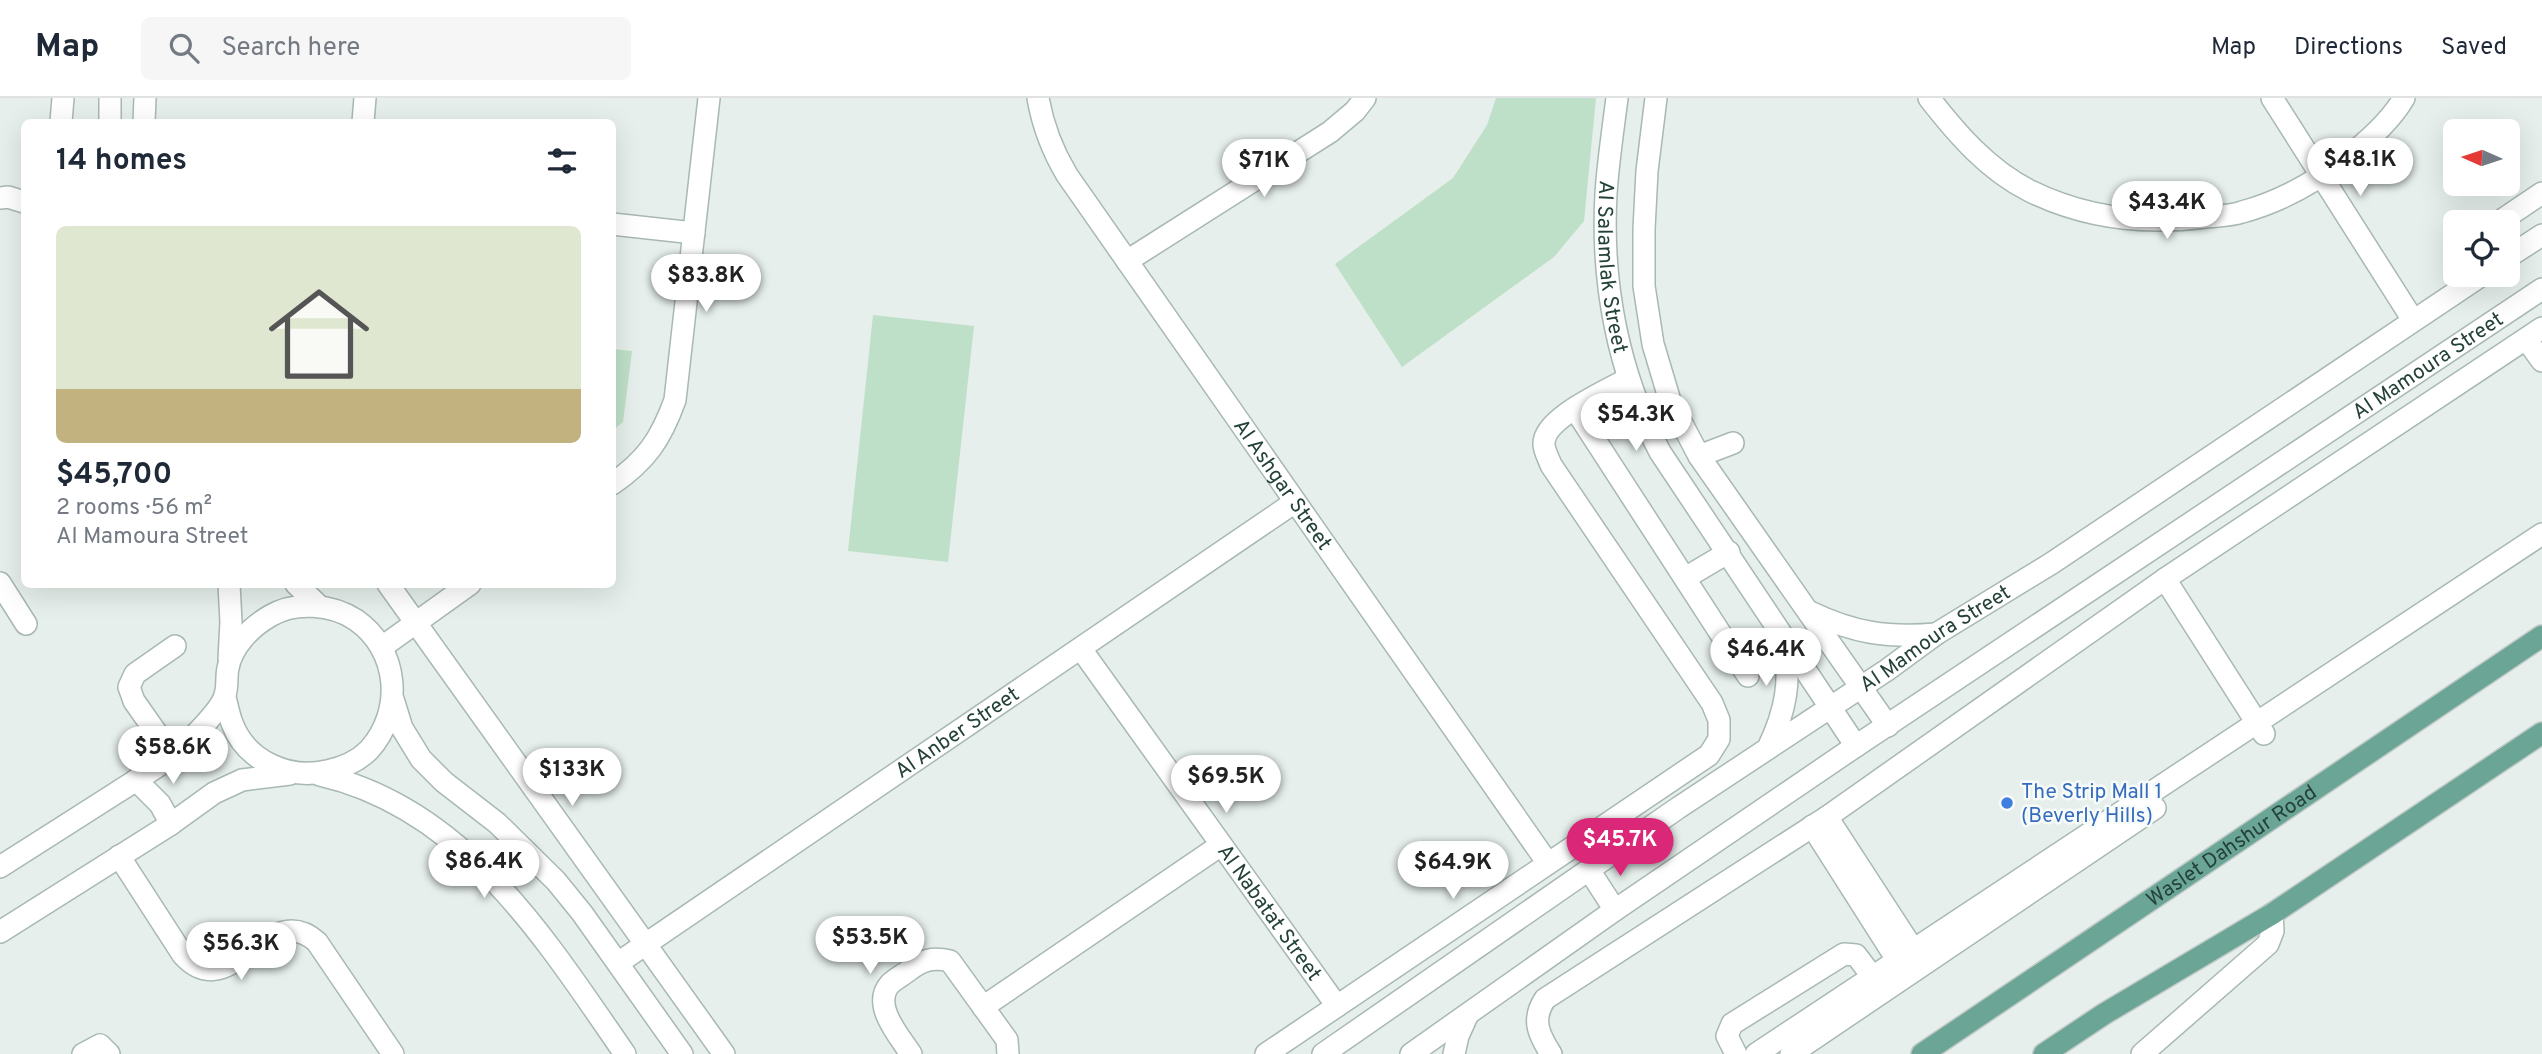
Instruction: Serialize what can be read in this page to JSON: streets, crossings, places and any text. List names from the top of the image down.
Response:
{
  "streets": {
    "main road": ["Waslet Dahshur Road"],
    "street": [
      "Al Salamlak Street",
      "Al Mamoura Street",
      "Al Ashgar Street",
      "Al Anber Street",
      "Al Nabatat Street"
    ]
  },
  "crossings": [
    ["Al Salamlak Street", "Al Mamoura Street"],
    ["Al Ashgar Street", "Al Anber Street"],
    ["Al Anber Street", "Al Nabatat Street"]
  ],
  "places": ["The Strip Mall 1 (Beverly Hills)"],
  "north": "left",
  "page": {
    "header": "Map",
    "search": "Search here",
    "nav": ["Map", "Directions", "Saved"],
    "heading": "14 homes",
    "price": [
      "$48.1K",
      "$71K",
      "$43.4K",
      "$83.8K",
      "$54.3K",
      "$46.4K",
      "$58.6K",
      "$133K",
      "$69.5K",
      "$45.7K",
      "$86.4K",
      "$64.9K",
      "$53.5K",
      "$56.3K"
    ],
    "list": [
      {
        "name": "$45,700",
        "note": "2 rooms · 56 m² · Al Mamoura Street"
      }
    ]
  }
}
